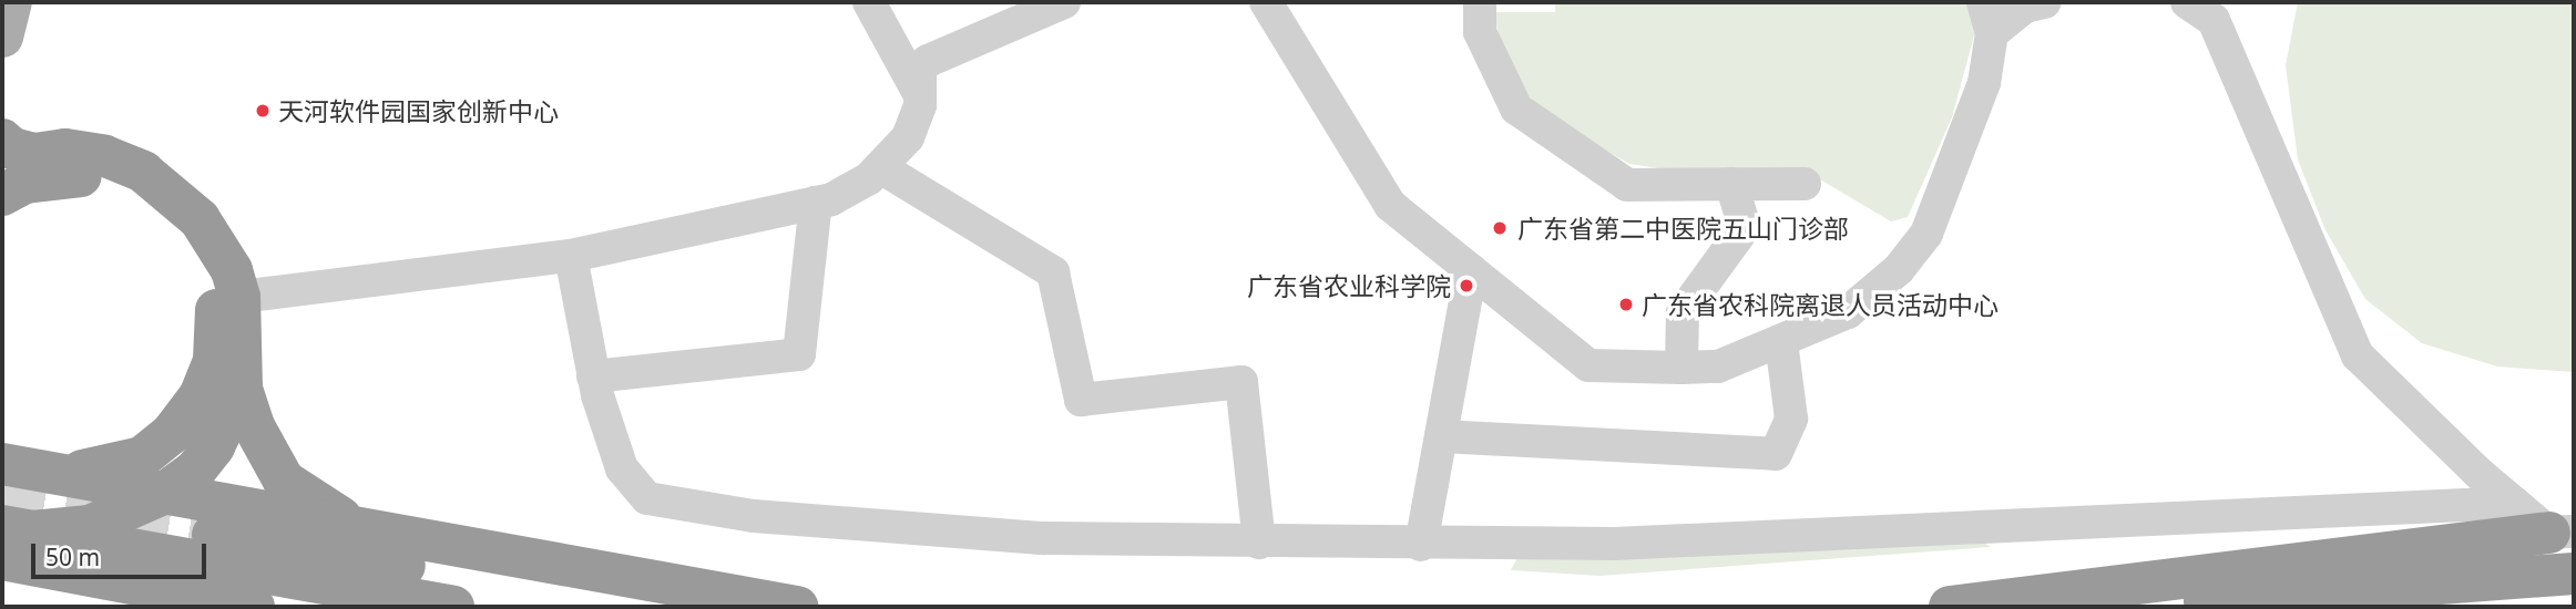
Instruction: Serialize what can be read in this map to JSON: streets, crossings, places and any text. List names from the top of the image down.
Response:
{
  "places": [
    "天河软件园国家创新中心",
    "广东省第二中医院五山门诊部",
    "广东省农业科学院",
    "广东省农科院离退人员活动中心"
  ],
  "scale_bar": "50 m"
}
